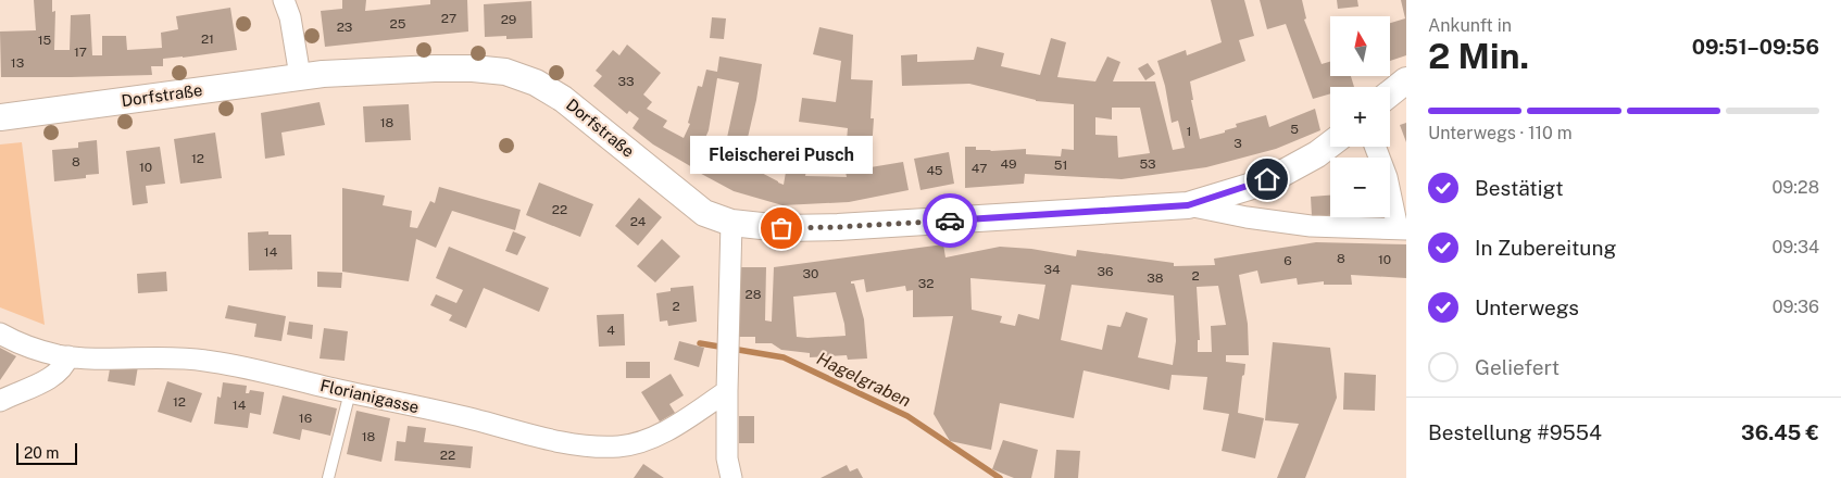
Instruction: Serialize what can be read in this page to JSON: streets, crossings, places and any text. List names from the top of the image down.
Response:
{
  "streets": {
    "street": ["Dorfstraße", "Florianigasse"]
  },
  "water": ["Hagelgraben"],
  "places": ["Fleischerei Pusch"],
  "house_numbers": [
    "27",
    "29",
    "25",
    "23",
    "21",
    "15",
    "17",
    "13",
    "33",
    "18",
    "5",
    "1",
    "3",
    "12",
    "8",
    "49",
    "53",
    "51",
    "10",
    "47",
    "45",
    "22",
    "24",
    "14",
    "8",
    "10",
    "6",
    "34",
    "36",
    "30",
    "2",
    "38",
    "32",
    "28",
    "2",
    "4",
    "12",
    "14",
    "16",
    "18",
    "22"
  ],
  "scale_bar": "20 m",
  "north": "top",
  "page": {
    "heading": ["2 Min.", "Ankunft in", "09:51–09:56"],
    "panel": ["Bestellung #9554", "36.45 €"],
    "map_buttons": ["+", "−"],
    "bar": "Unterwegs · 110 m",
    "bubble": "Fleischerei Pusch",
    "list": [
      ["Bestätigt", "09:28"],
      ["In Zubereitung", "09:34"],
      ["Unterwegs", "09:36"],
      "Geliefert"
    ],
    "scale": "20 m"
  }
}
